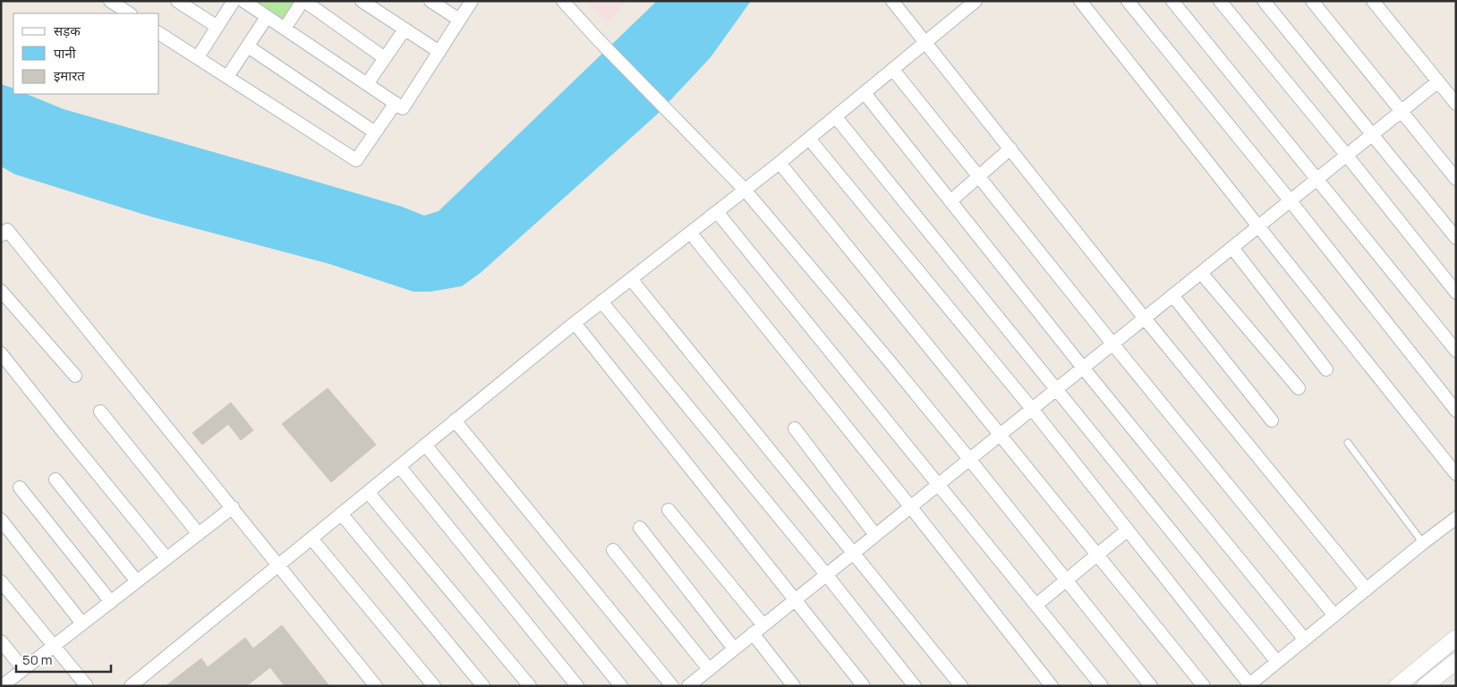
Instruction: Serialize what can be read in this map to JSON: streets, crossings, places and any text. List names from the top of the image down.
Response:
{
  "legend": ["सड़क", "पानी", "इमारत"],
  "scale_bar": "50 m"
}
